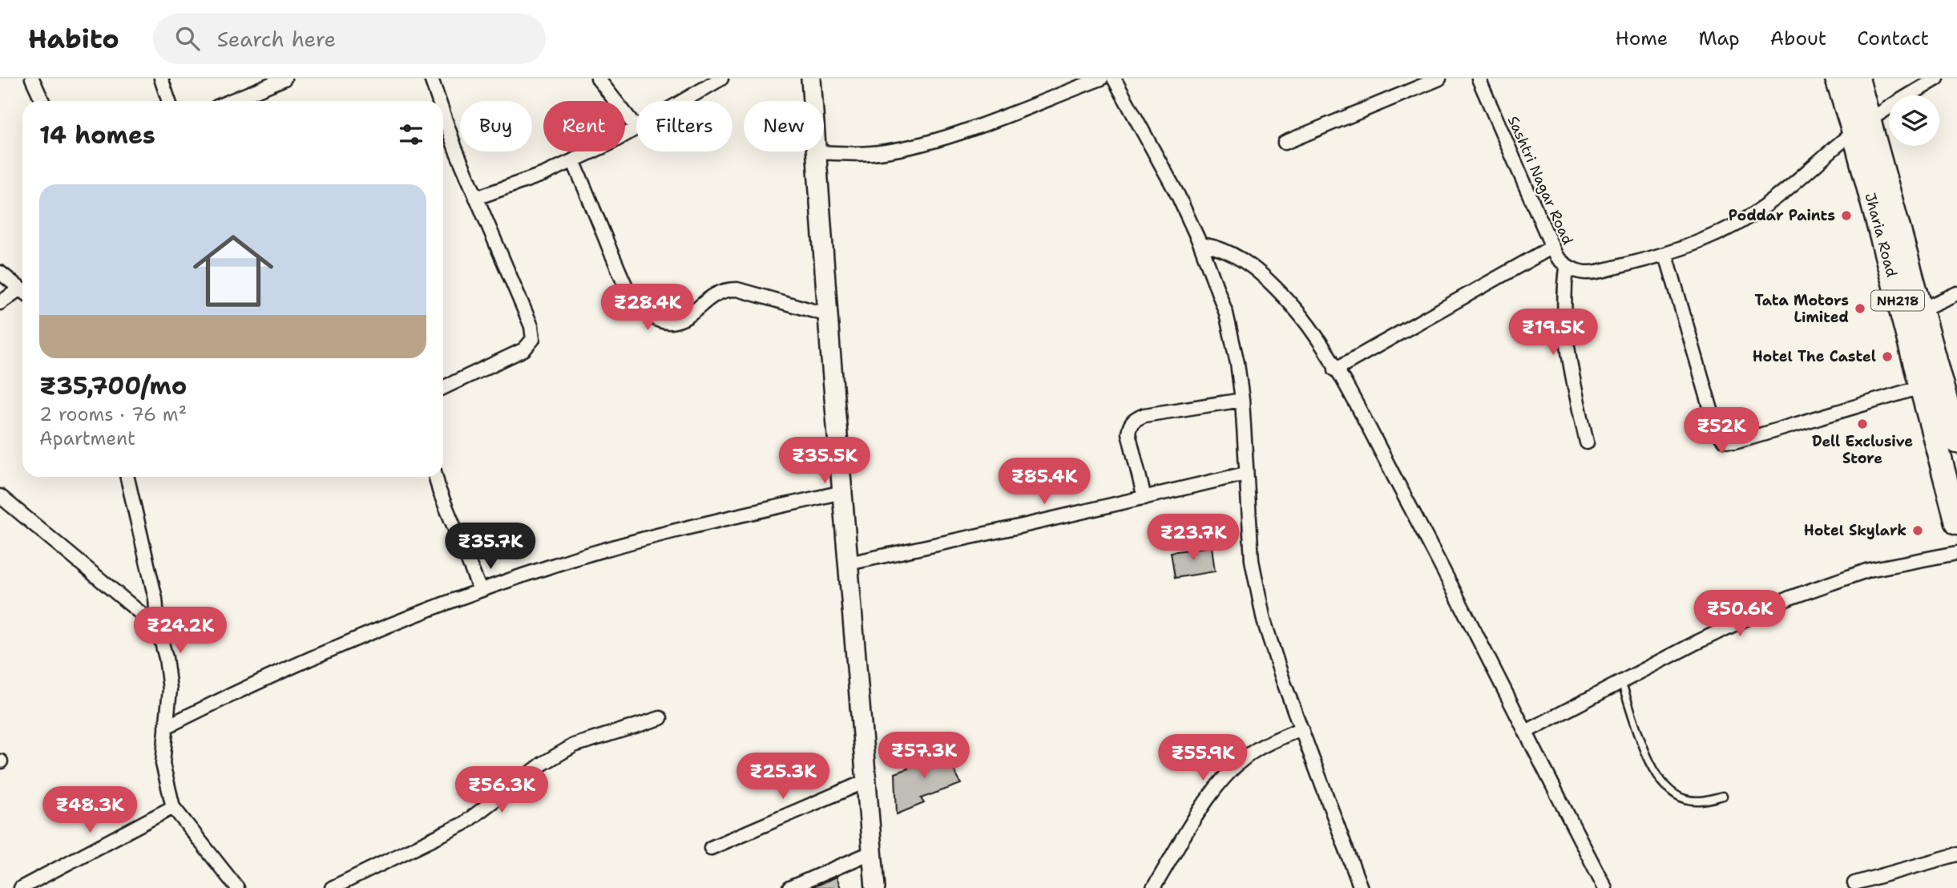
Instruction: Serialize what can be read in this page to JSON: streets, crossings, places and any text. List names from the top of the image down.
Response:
{
  "streets": {
    "highway": ["Jharia Road", "NH218"],
    "street": ["Sashtri Nagar Road"]
  },
  "places": [
    "Poddar Paints",
    "Tata Motors Limited",
    "Hotel The Castel",
    "Dell Exclusive Store",
    "Hotel Skylark"
  ],
  "page": {
    "header": "Habito",
    "search": "Search here",
    "nav": [
      "Home",
      "Map",
      "About",
      "Contact"
    ],
    "chip": [
      "Buy",
      "Rent",
      "Filters",
      "New"
    ],
    "heading": "14 homes",
    "list": [
      {
        "name": "₹35,700/mo",
        "note": "2 rooms · 76 m² · Apartment"
      }
    ],
    "price": [
      "₹28.4K",
      "₹19.5K",
      "₹52K",
      "₹35.5K",
      "₹85.4K",
      "₹23.7K",
      "₹35.7K",
      "₹50.6K",
      "₹24.2K",
      "₹57.3K",
      "₹55.9K",
      "₹25.3K",
      "₹56.3K",
      "₹48.3K"
    ]
  }
}
